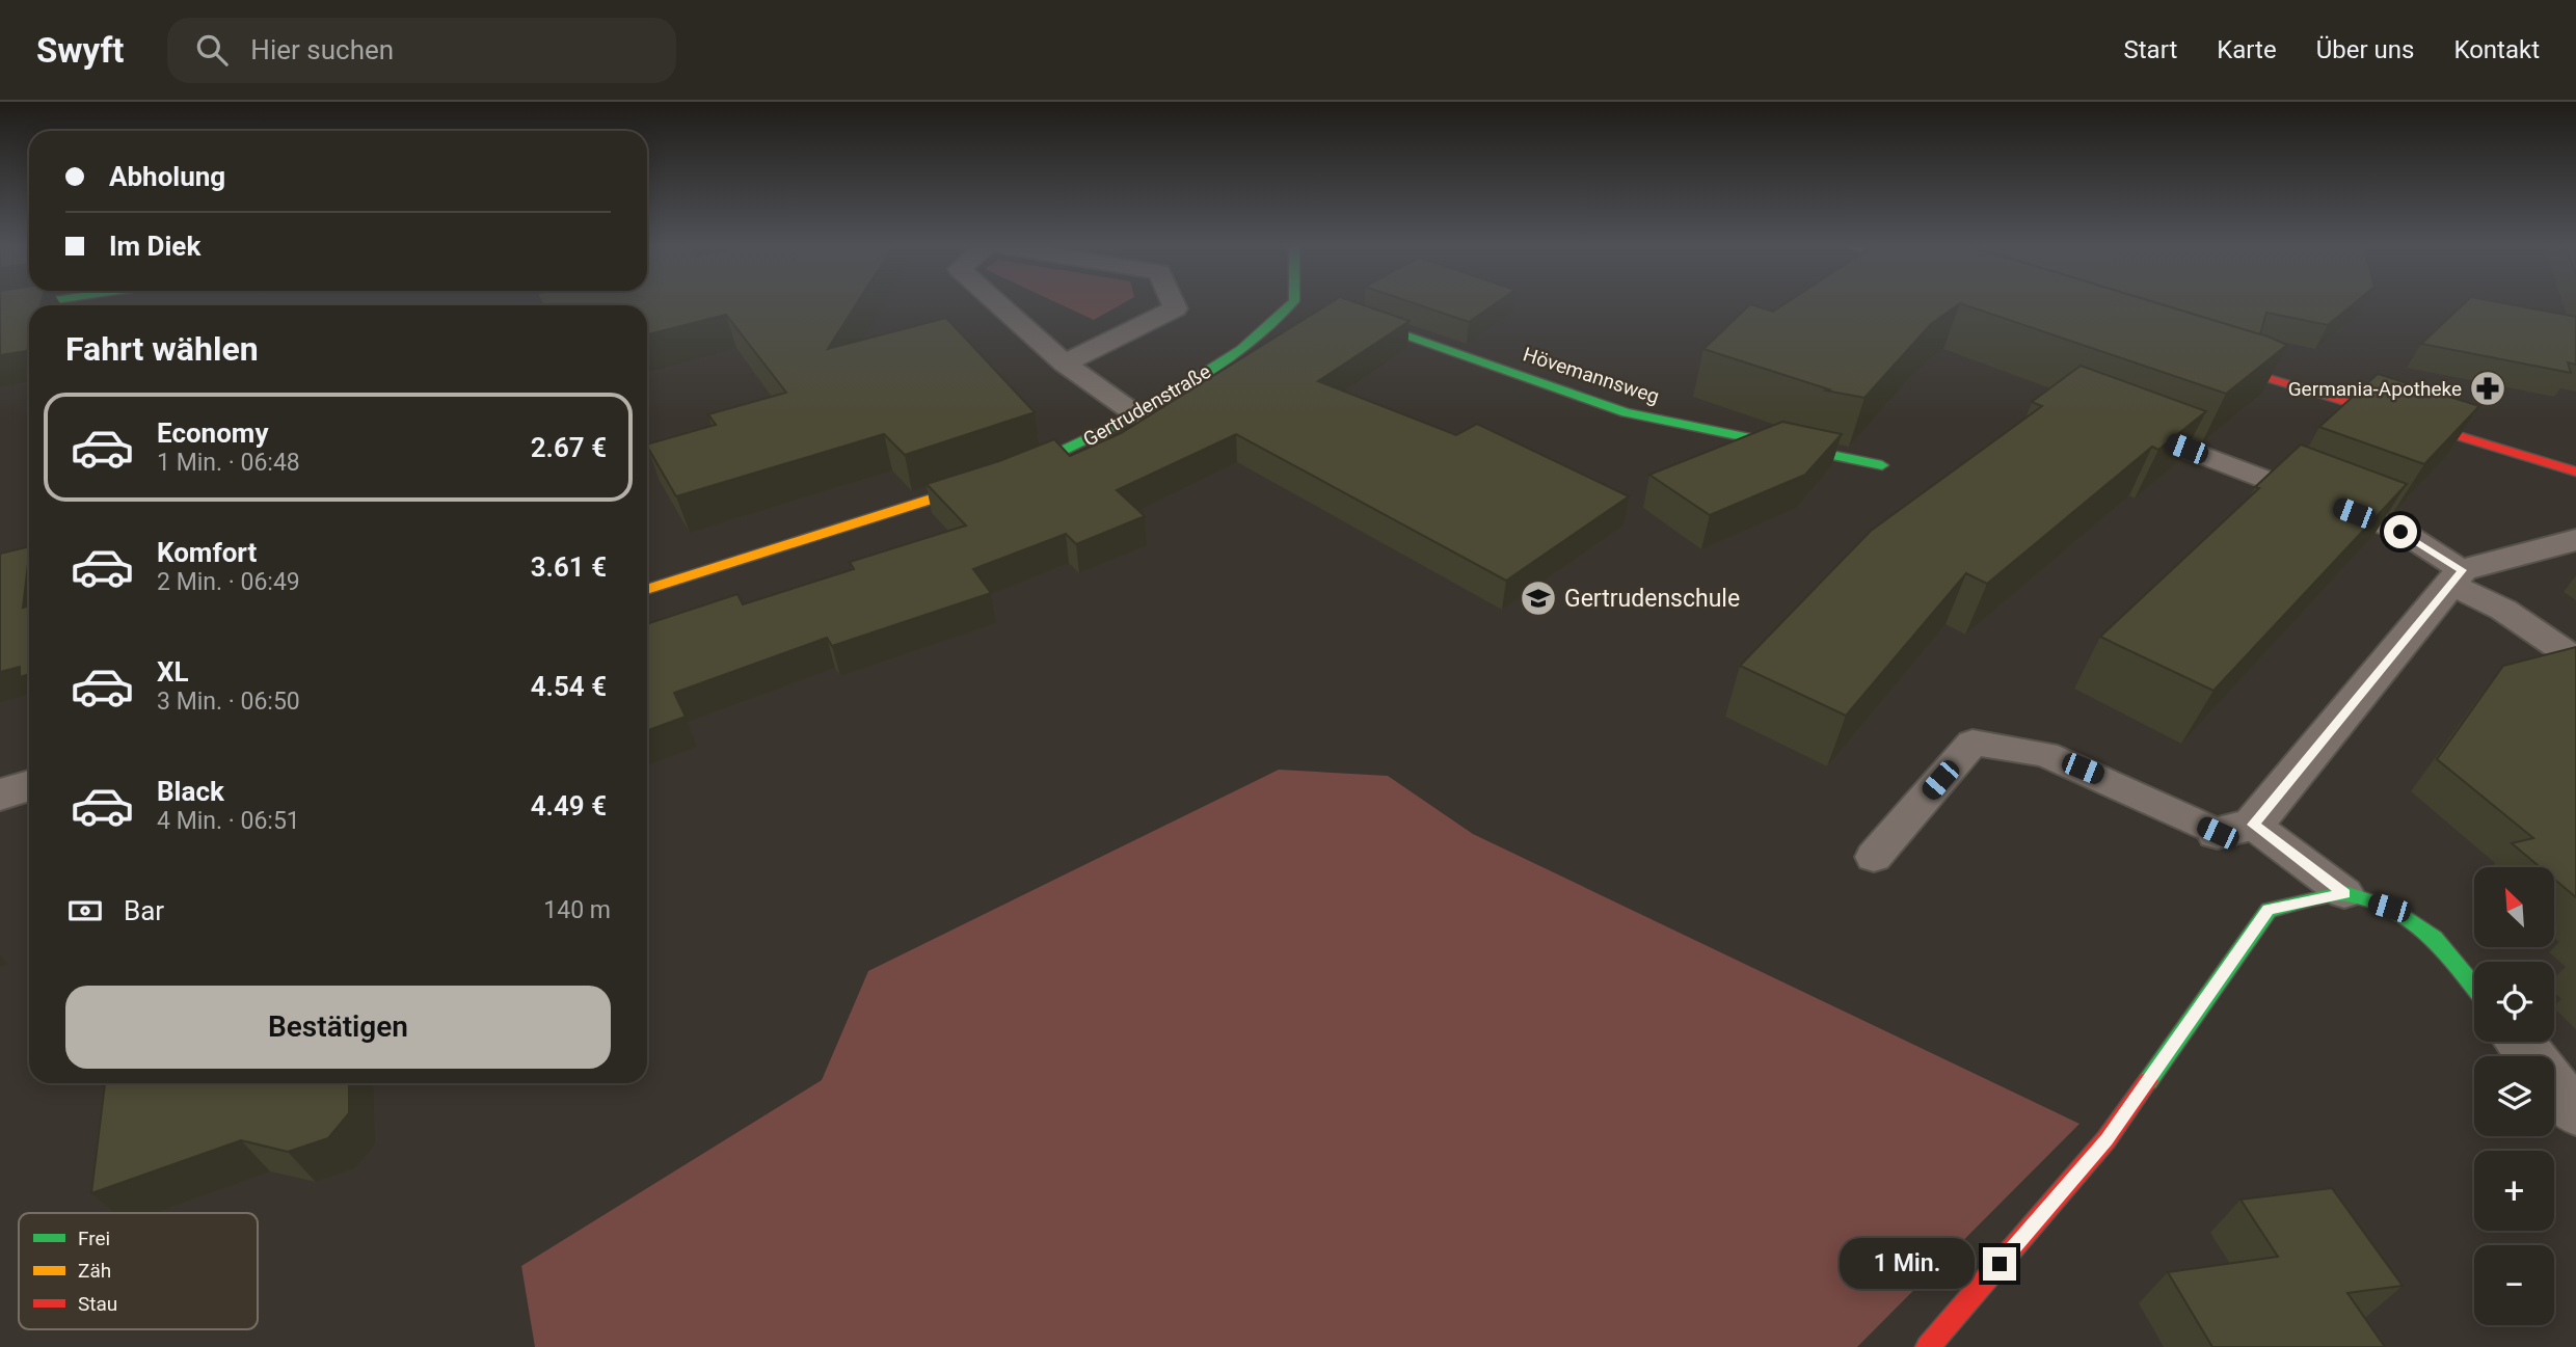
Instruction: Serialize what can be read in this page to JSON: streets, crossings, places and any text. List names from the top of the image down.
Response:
{
  "streets": {
    "street": ["Hövemannsweg", "Gertrudenstraße"]
  },
  "places": {
    "pharmacy": ["Germania-Apotheke"],
    "school or university": ["Gertrudenschule"]
  },
  "legend": ["Frei", "Zäh", "Stau"],
  "north": "top left",
  "page": {
    "header": "Swyft",
    "search": "Hier suchen",
    "nav": [
      "Start",
      "Karte",
      "Über uns",
      "Kontakt"
    ],
    "banner": ["Abholung", "Im Diek"],
    "heading": "Fahrt wählen",
    "list": [
      {
        "name": "Economy",
        "note": "1 Min. · 06:48",
        "value": "2.67 €"
      },
      {
        "name": "Komfort",
        "note": "2 Min. · 06:49",
        "value": "3.61 €"
      },
      {
        "name": "XL",
        "note": "3 Min. · 06:50",
        "value": "4.54 €"
      },
      {
        "name": "Black",
        "note": "4 Min. · 06:51",
        "value": "4.49 €"
      }
    ],
    "map_buttons": ["+", "−"],
    "pay": ["Bar", "140 m"],
    "buttons": "Bestätigen",
    "bubble": "1 Min."
  }
}
